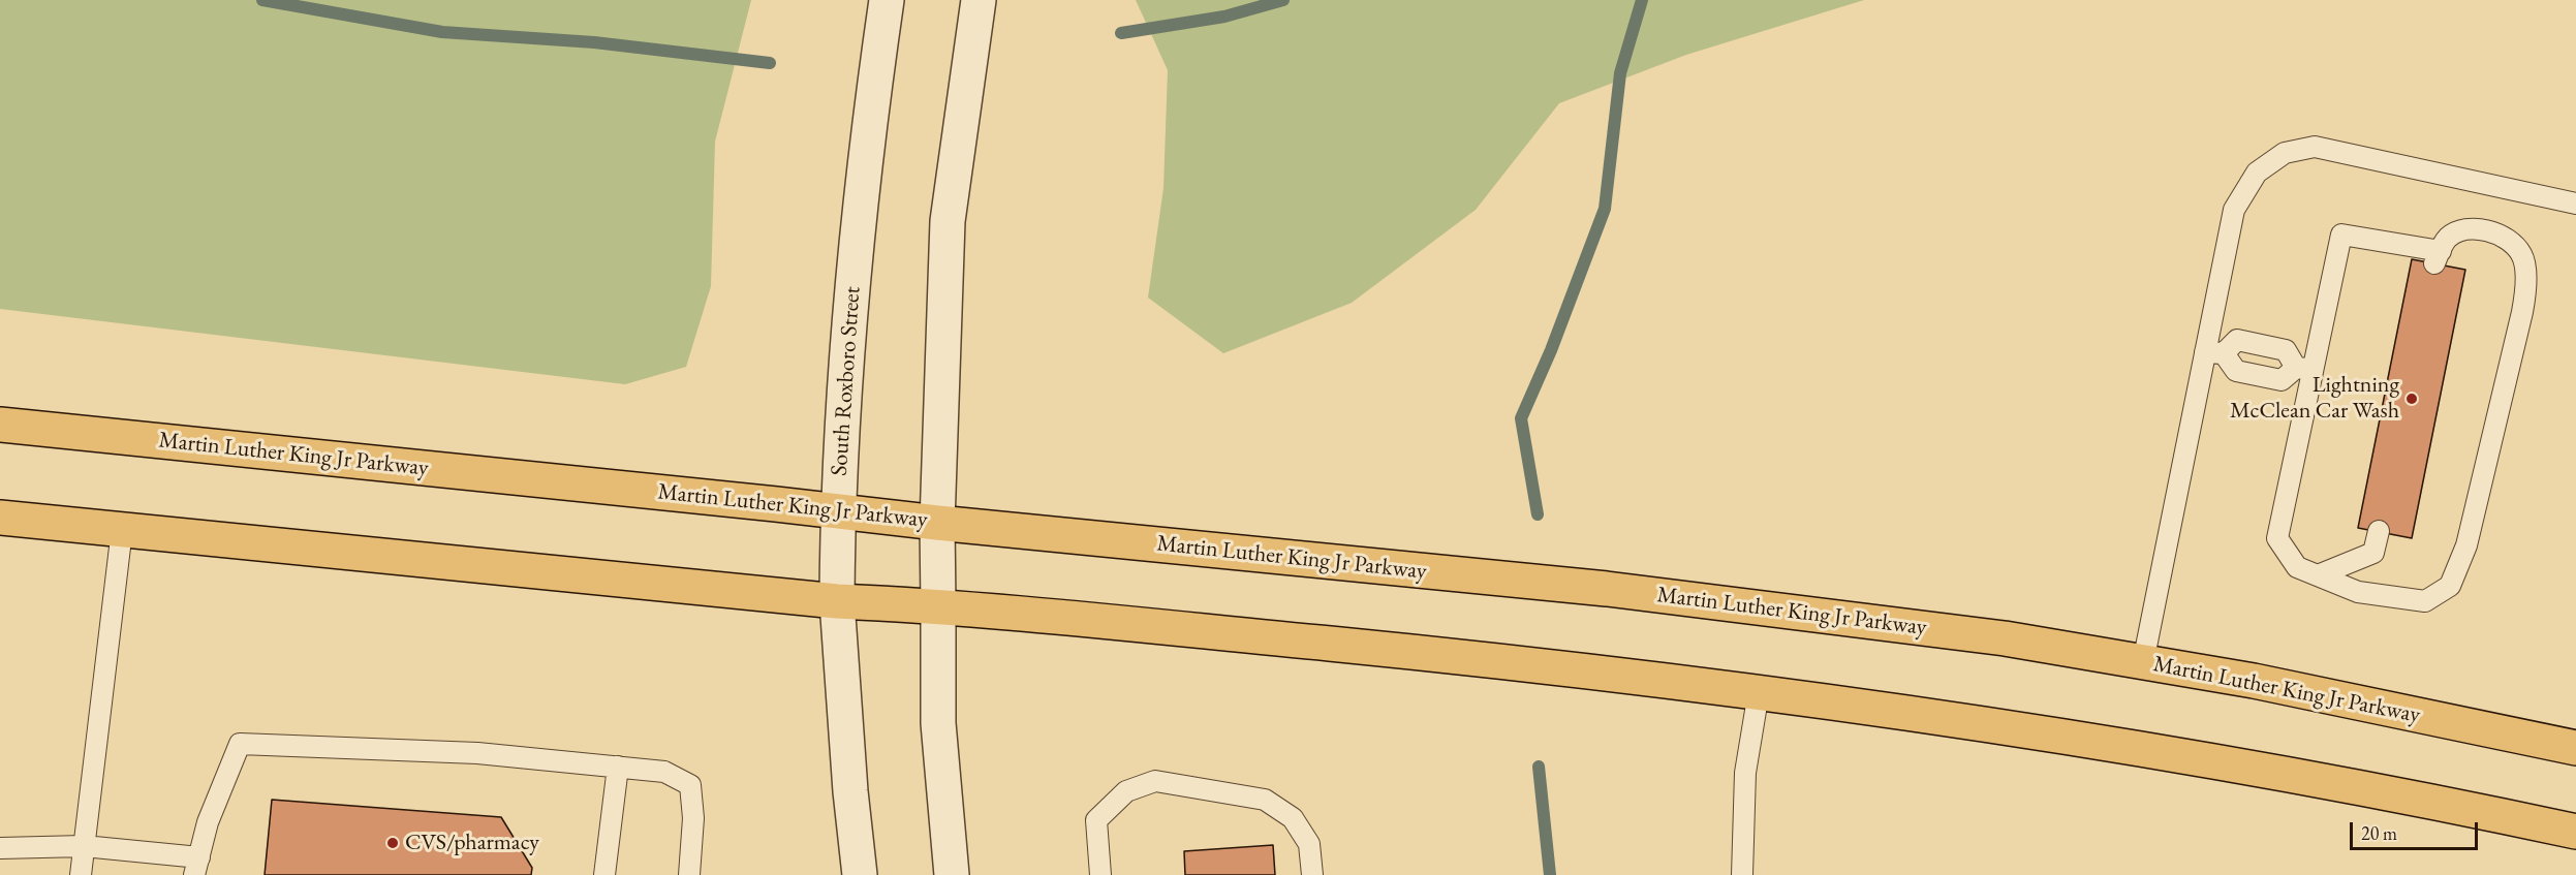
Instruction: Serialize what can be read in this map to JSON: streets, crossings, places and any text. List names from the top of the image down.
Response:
{
  "streets": {
    "main road": ["Martin Luther King Jr Parkway"],
    "street": ["South Roxboro Street"]
  },
  "crossings": [
    ["South Roxboro Street", "Martin Luther King Jr Parkway"]
  ],
  "places": ["Lightning McClean Car Wash", "CVS/pharmacy"],
  "scale_bar": "20 m"
}
